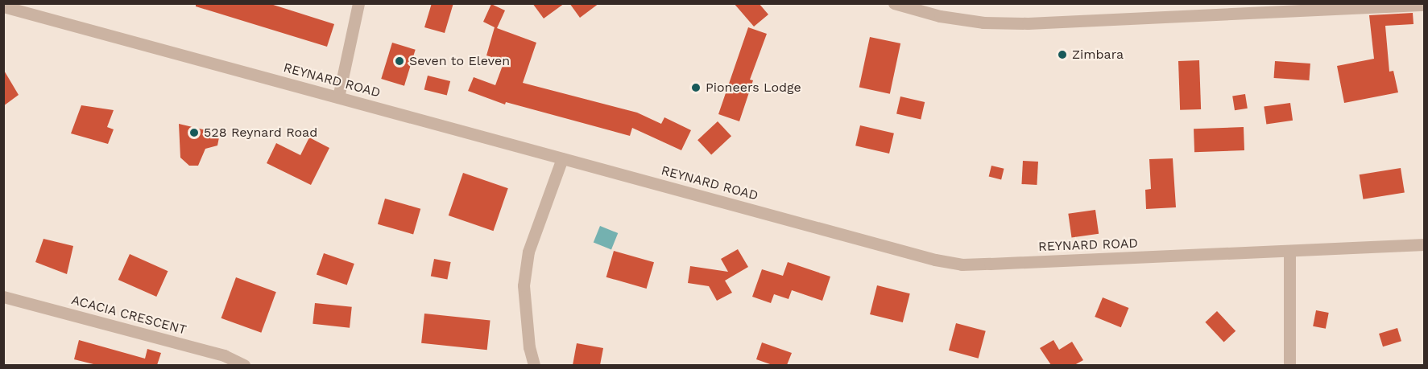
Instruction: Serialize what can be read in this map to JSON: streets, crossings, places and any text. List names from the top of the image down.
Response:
{
  "streets": {
    "street": ["REYNARD ROAD", "ACACIA CRESCENT"]
  },
  "places": [
    "Zimbara",
    "Seven to Eleven",
    "Pioneers Lodge",
    "528 Reynard Road"
  ]
}
